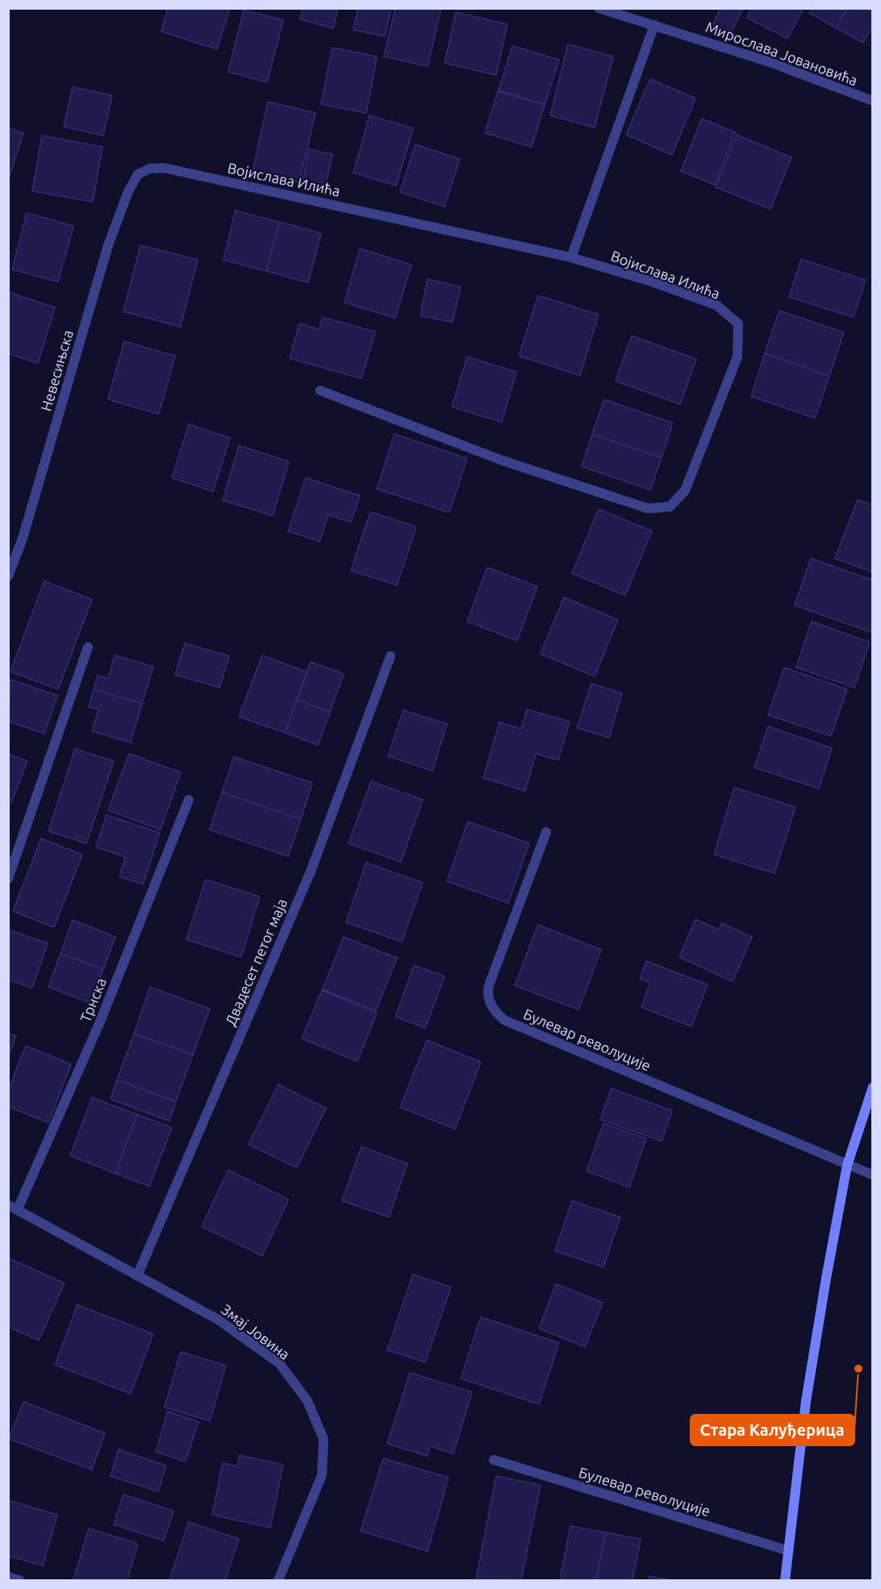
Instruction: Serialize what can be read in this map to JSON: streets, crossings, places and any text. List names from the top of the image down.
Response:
{
  "streets": {
    "street": [
      "Мирослава Јовановића",
      "Војислава Илића",
      "Невесињска",
      "Двадесет петог маја",
      "Трнска",
      "Булевар револуције",
      "Змај Јовина"
    ]
  },
  "crossings": [
    ["Војислава Илића", "Невесињска"],
    ["Двадесет петог маја", "Змај Јовина"],
    ["Трнска", "Змај Јовина"]
  ],
  "places": ["Стара Калуђерица"]
}
